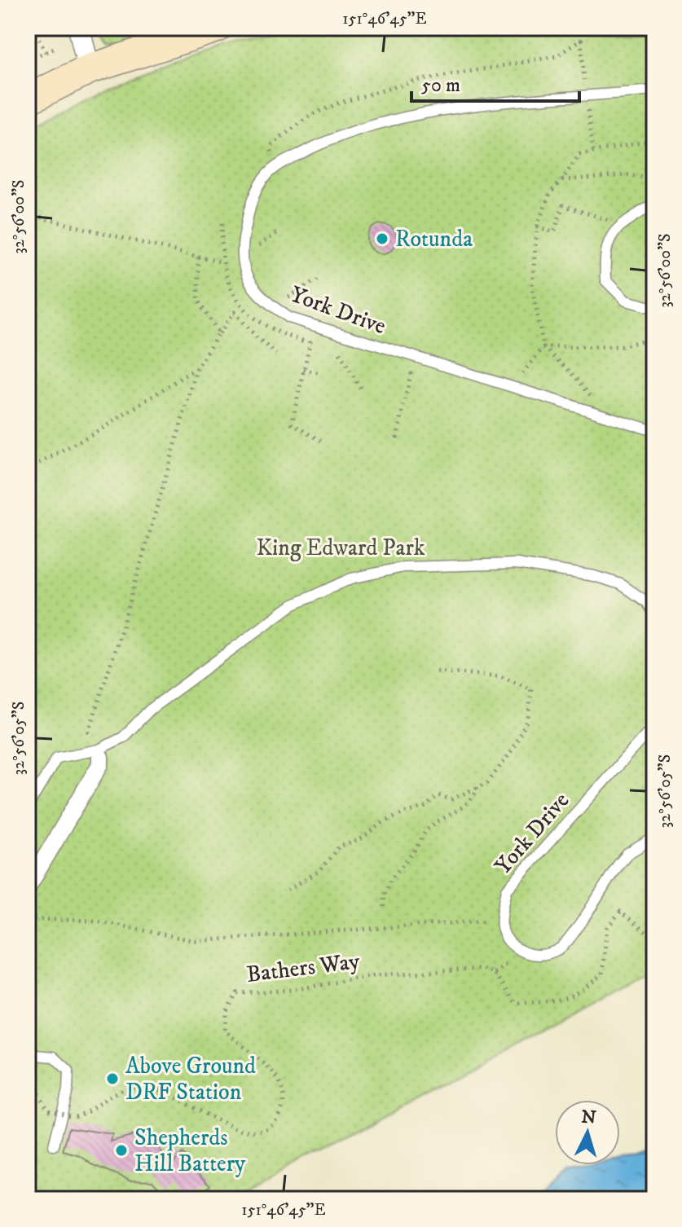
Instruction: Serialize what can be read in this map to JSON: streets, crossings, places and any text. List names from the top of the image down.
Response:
{
  "streets": {
    "lane": ["York Drive"],
    "path": ["Bathers Way"]
  },
  "parks": ["King Edward Park"],
  "places": ["Rotunda", "Above Ground DRF Station", "Shepherds Hill Battery"],
  "scale_bar": "50 m",
  "north": "top",
  "coordinates": ["151°46'45\"E", "32°56'00\"S", "32°56'05\"S"]
}
